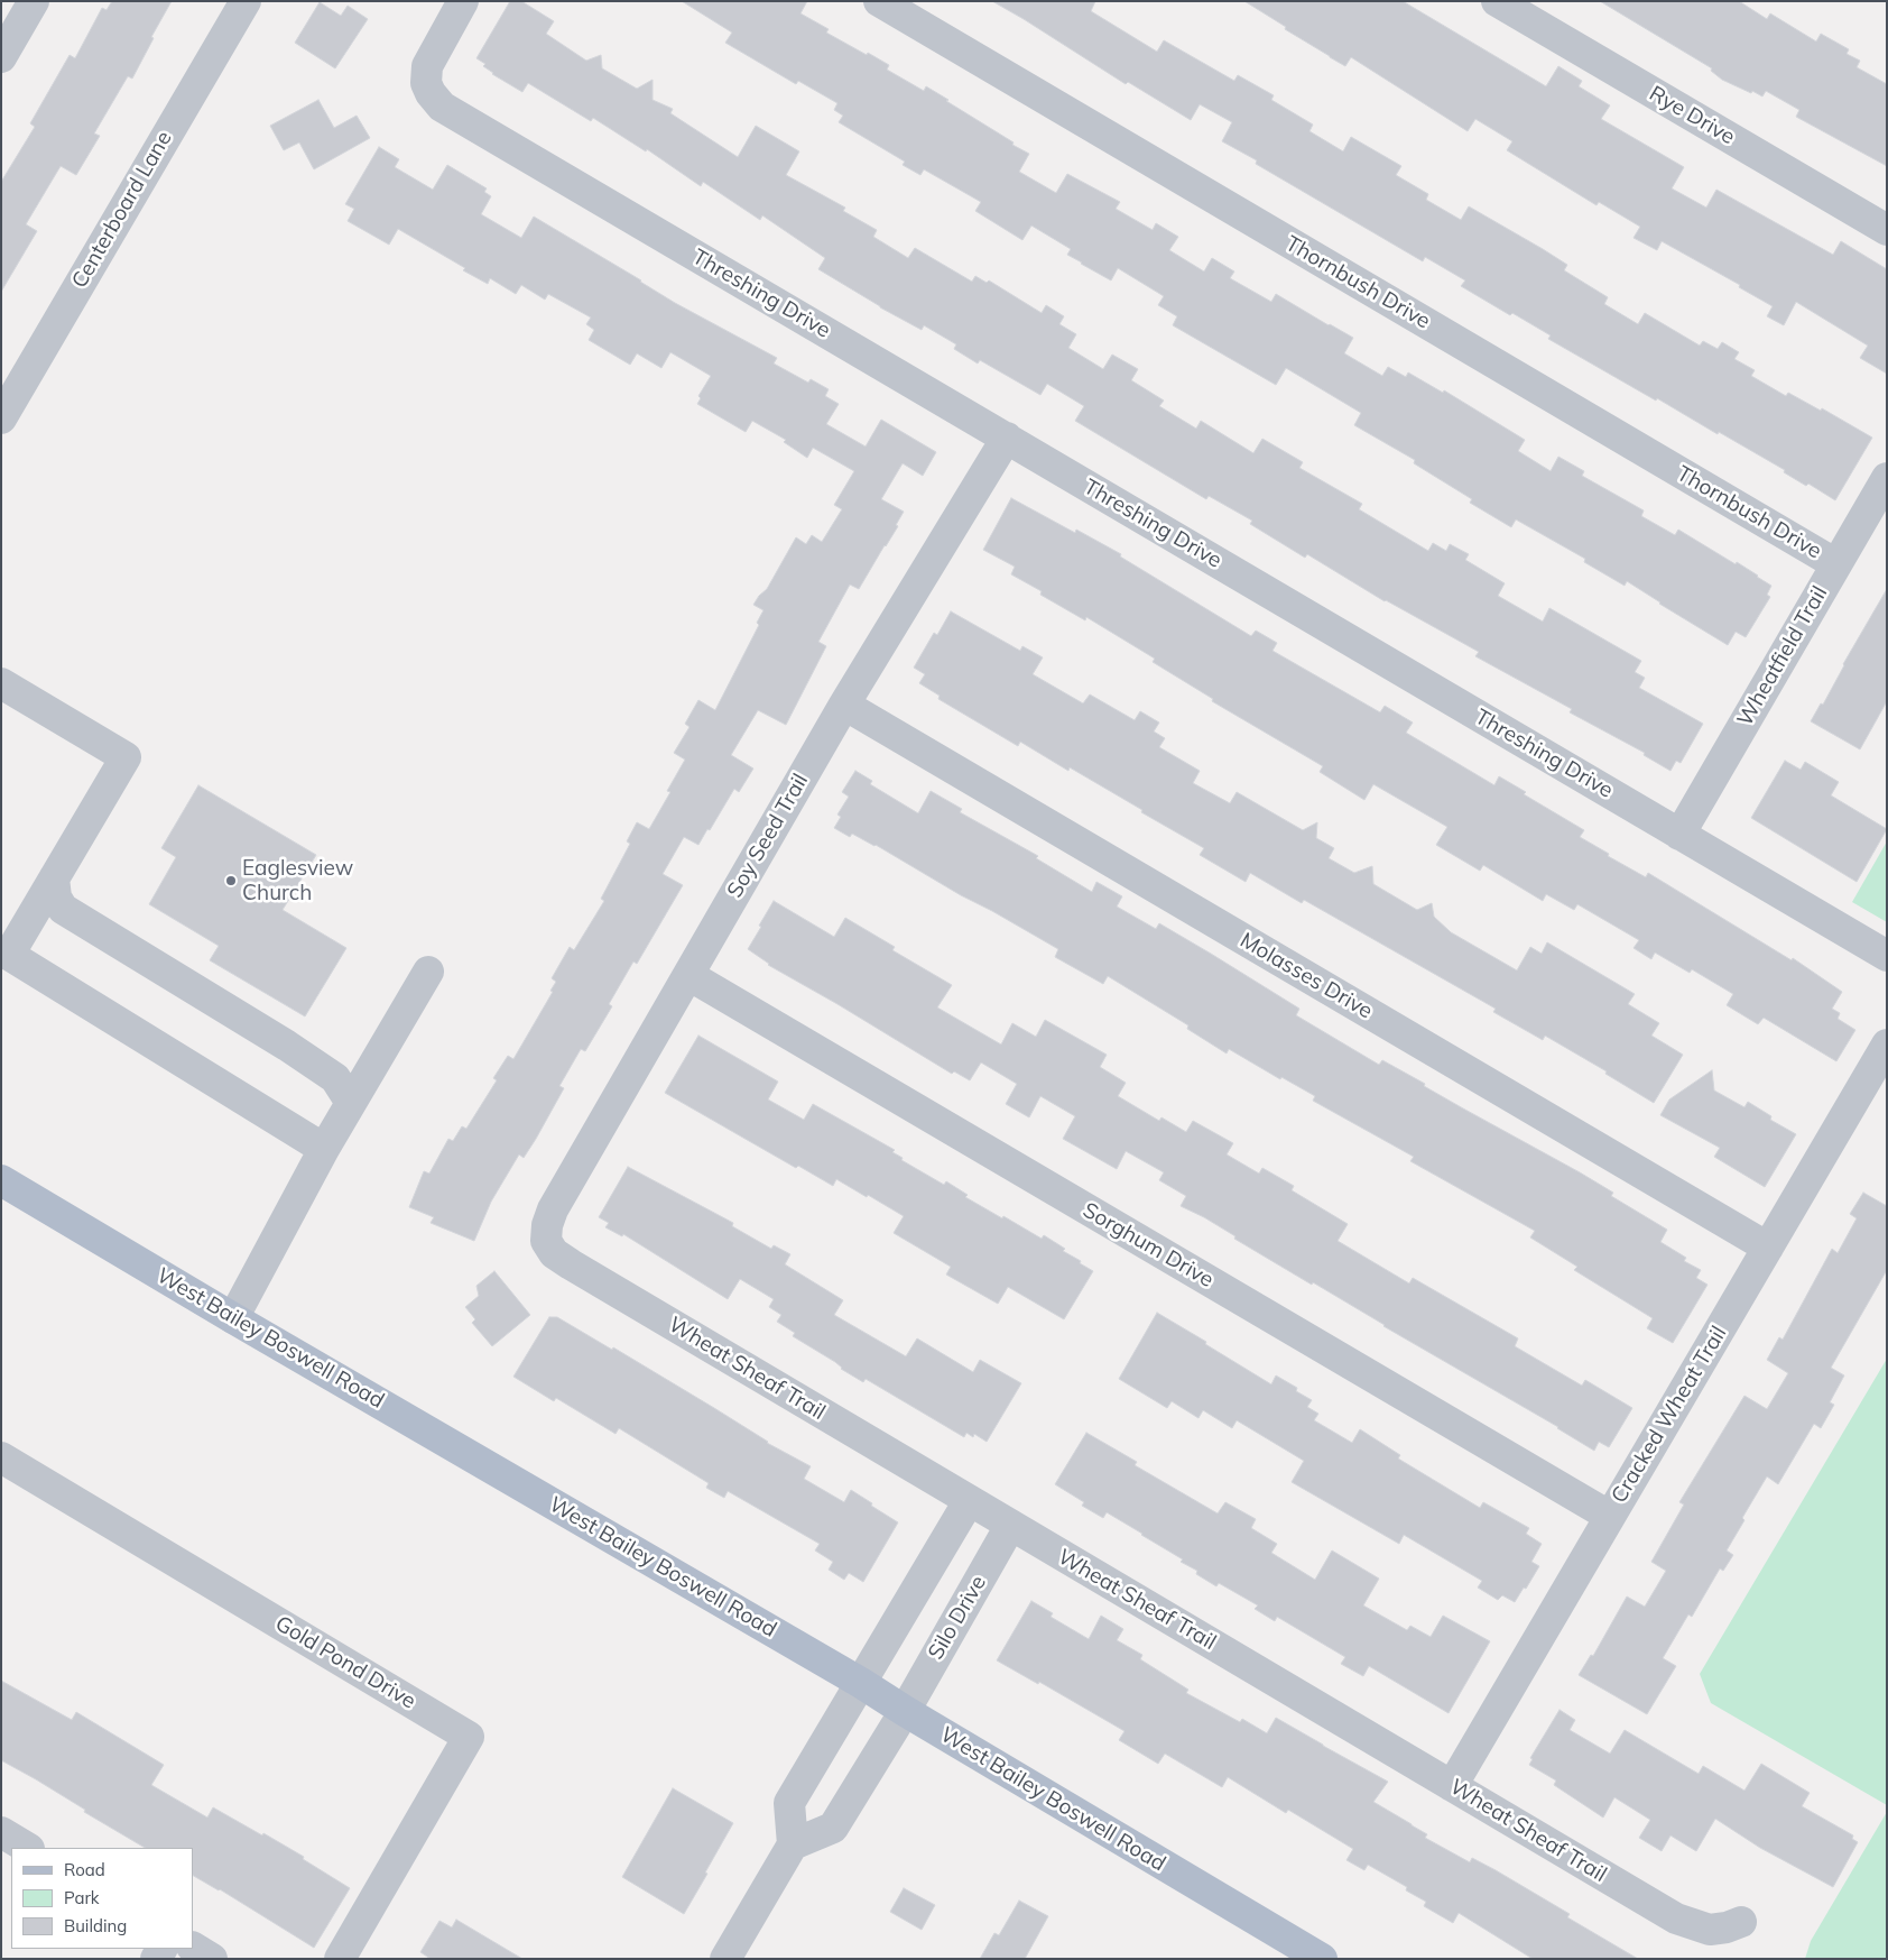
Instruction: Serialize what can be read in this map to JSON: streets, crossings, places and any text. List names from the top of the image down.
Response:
{
  "streets": {
    "main road": ["West Bailey Boswell Road"],
    "street": [
      "Rye Drive",
      "Centerboard Lane",
      "Thornbush Drive",
      "Threshing Drive",
      "Wheatfield Trail",
      "Soy Seed Trail",
      "Molasses Drive",
      "Sorghum Drive",
      "Wheat Sheaf Trail",
      "Cracked Wheat Trail",
      "Silo Drive",
      "Gold Pond Drive"
    ]
  },
  "crossings": [
    ["Thornbush Drive", "Wheatfield Trail"],
    ["Threshing Drive", "Wheatfield Trail"],
    ["Threshing Drive", "Soy Seed Trail"],
    ["Soy Seed Trail", "Molasses Drive"],
    ["Soy Seed Trail", "Sorghum Drive"],
    ["Soy Seed Trail", "Wheat Sheaf Trail"],
    ["Molasses Drive", "Cracked Wheat Trail"],
    ["Sorghum Drive", "Cracked Wheat Trail"],
    ["West Bailey Boswell Road", "Silo Drive"],
    ["Wheat Sheaf Trail", "Cracked Wheat Trail"],
    ["Wheat Sheaf Trail", "Silo Drive"]
  ],
  "places": ["Eaglesview Church"],
  "legend": ["Road", "Park", "Building"]
}
